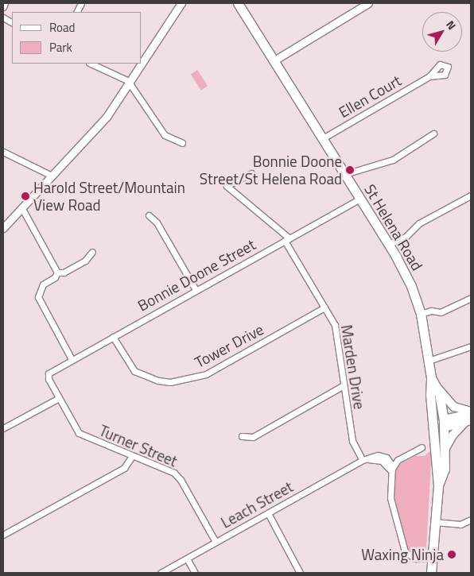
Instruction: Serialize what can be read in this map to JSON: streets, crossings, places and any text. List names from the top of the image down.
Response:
{
  "streets": {
    "main road": ["St Helena Road"],
    "street": [
      "Ellen Court",
      "Bonnie Doone Street",
      "Tower Drive",
      "Marden Drive",
      "Turner Street",
      "Leach Street"
    ]
  },
  "crossings": [
    ["Ellen Court", "St Helena Road"],
    ["St Helena Road", "Bonnie Doone Street"],
    ["Bonnie Doone Street", "Tower Drive"],
    ["Bonnie Doone Street", "Marden Drive"],
    ["Bonnie Doone Street", "Turner Street"],
    ["Tower Drive", "Marden Drive"],
    ["Marden Drive", "Leach Street"],
    ["Turner Street", "Leach Street"]
  ],
  "places": ["Bonnie Doone Street/St Helena Road", "Harold Street/Mountain View Road", "Waxing Ninja"],
  "legend": ["Road", "Park"],
  "north": "top right"
}
